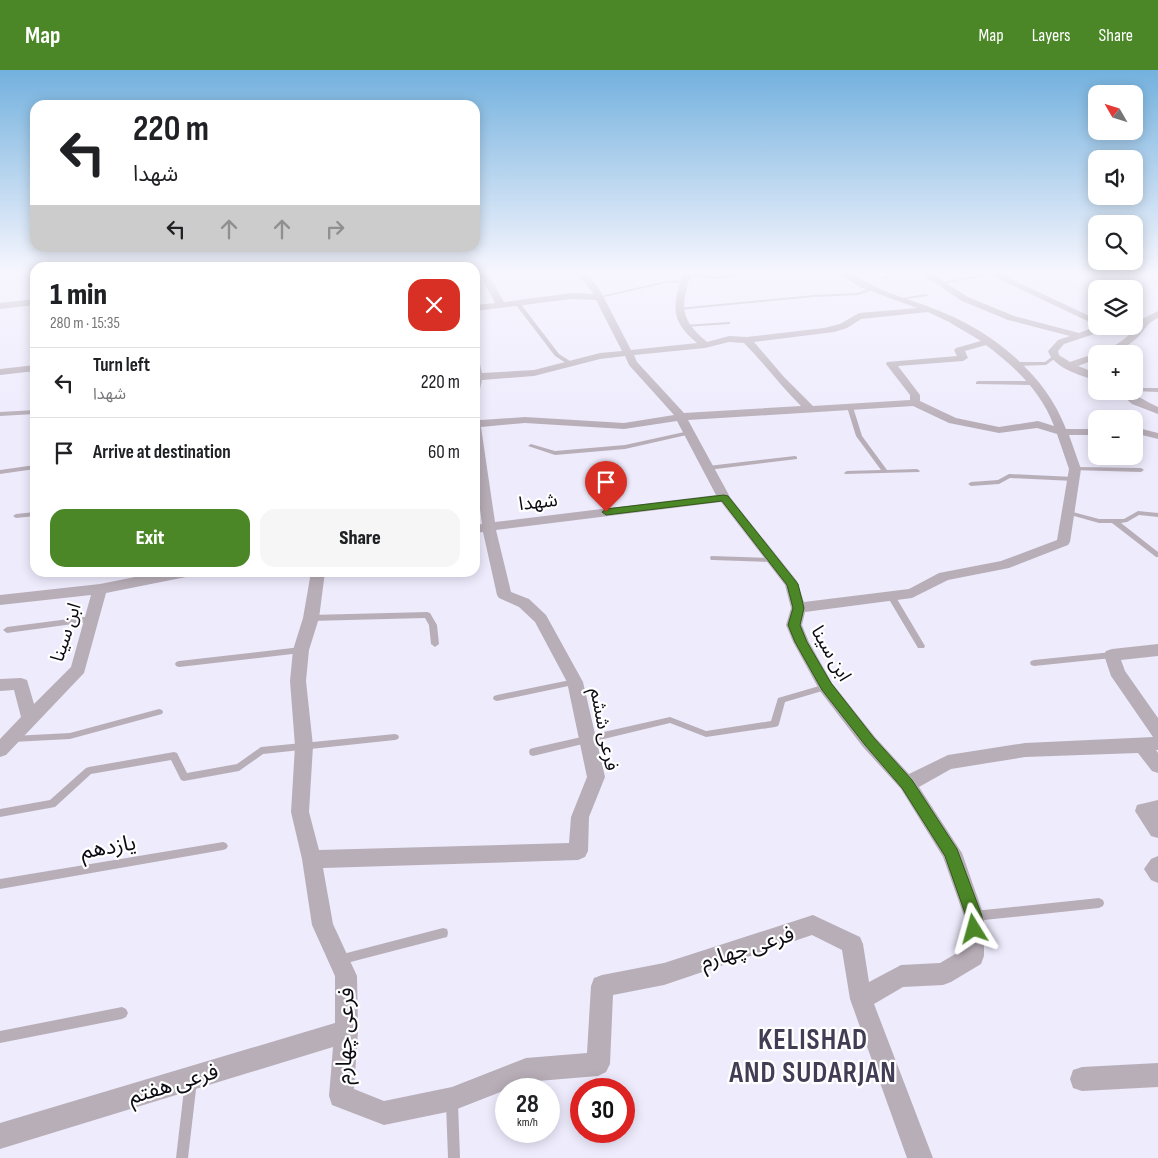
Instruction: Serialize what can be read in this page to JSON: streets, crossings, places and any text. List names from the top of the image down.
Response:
{
  "streets": {
    "street": [
      "شهدا",
      "ابن سینا",
      "فرعی ششم",
      "فرعی چهارم",
      "فرعی هفتم"
    ],
    "lane": ["یازدهم"]
  },
  "crossings": [
    ["شهدا", "ابن سینا"],
    ["شهدا", "فرعی ششم"],
    ["ابن سینا", "فرعی چهارم"],
    ["فرعی ششم", "فرعی چهارم"],
    ["فرعی چهارم", "فرعی هفتم"]
  ],
  "districts": ["KELISHAD AND SUDARJAN"],
  "north": "top left",
  "page": {
    "header": "Map",
    "nav": ["Map", "Layers", "Share"],
    "map_buttons": ["+", "−"],
    "turn": ["220 m", "شهدا"],
    "heading": ["1 min", "280 m · 15:35"],
    "list": [
      {
        "name": "Turn left",
        "note": "شهدا",
        "value": "220 m"
      },
      {
        "name": "Arrive at destination",
        "value": "60 m"
      }
    ],
    "buttons": ["Exit", "Share"],
    "speed": "28 km/h",
    "limit": "30"
  }
}
